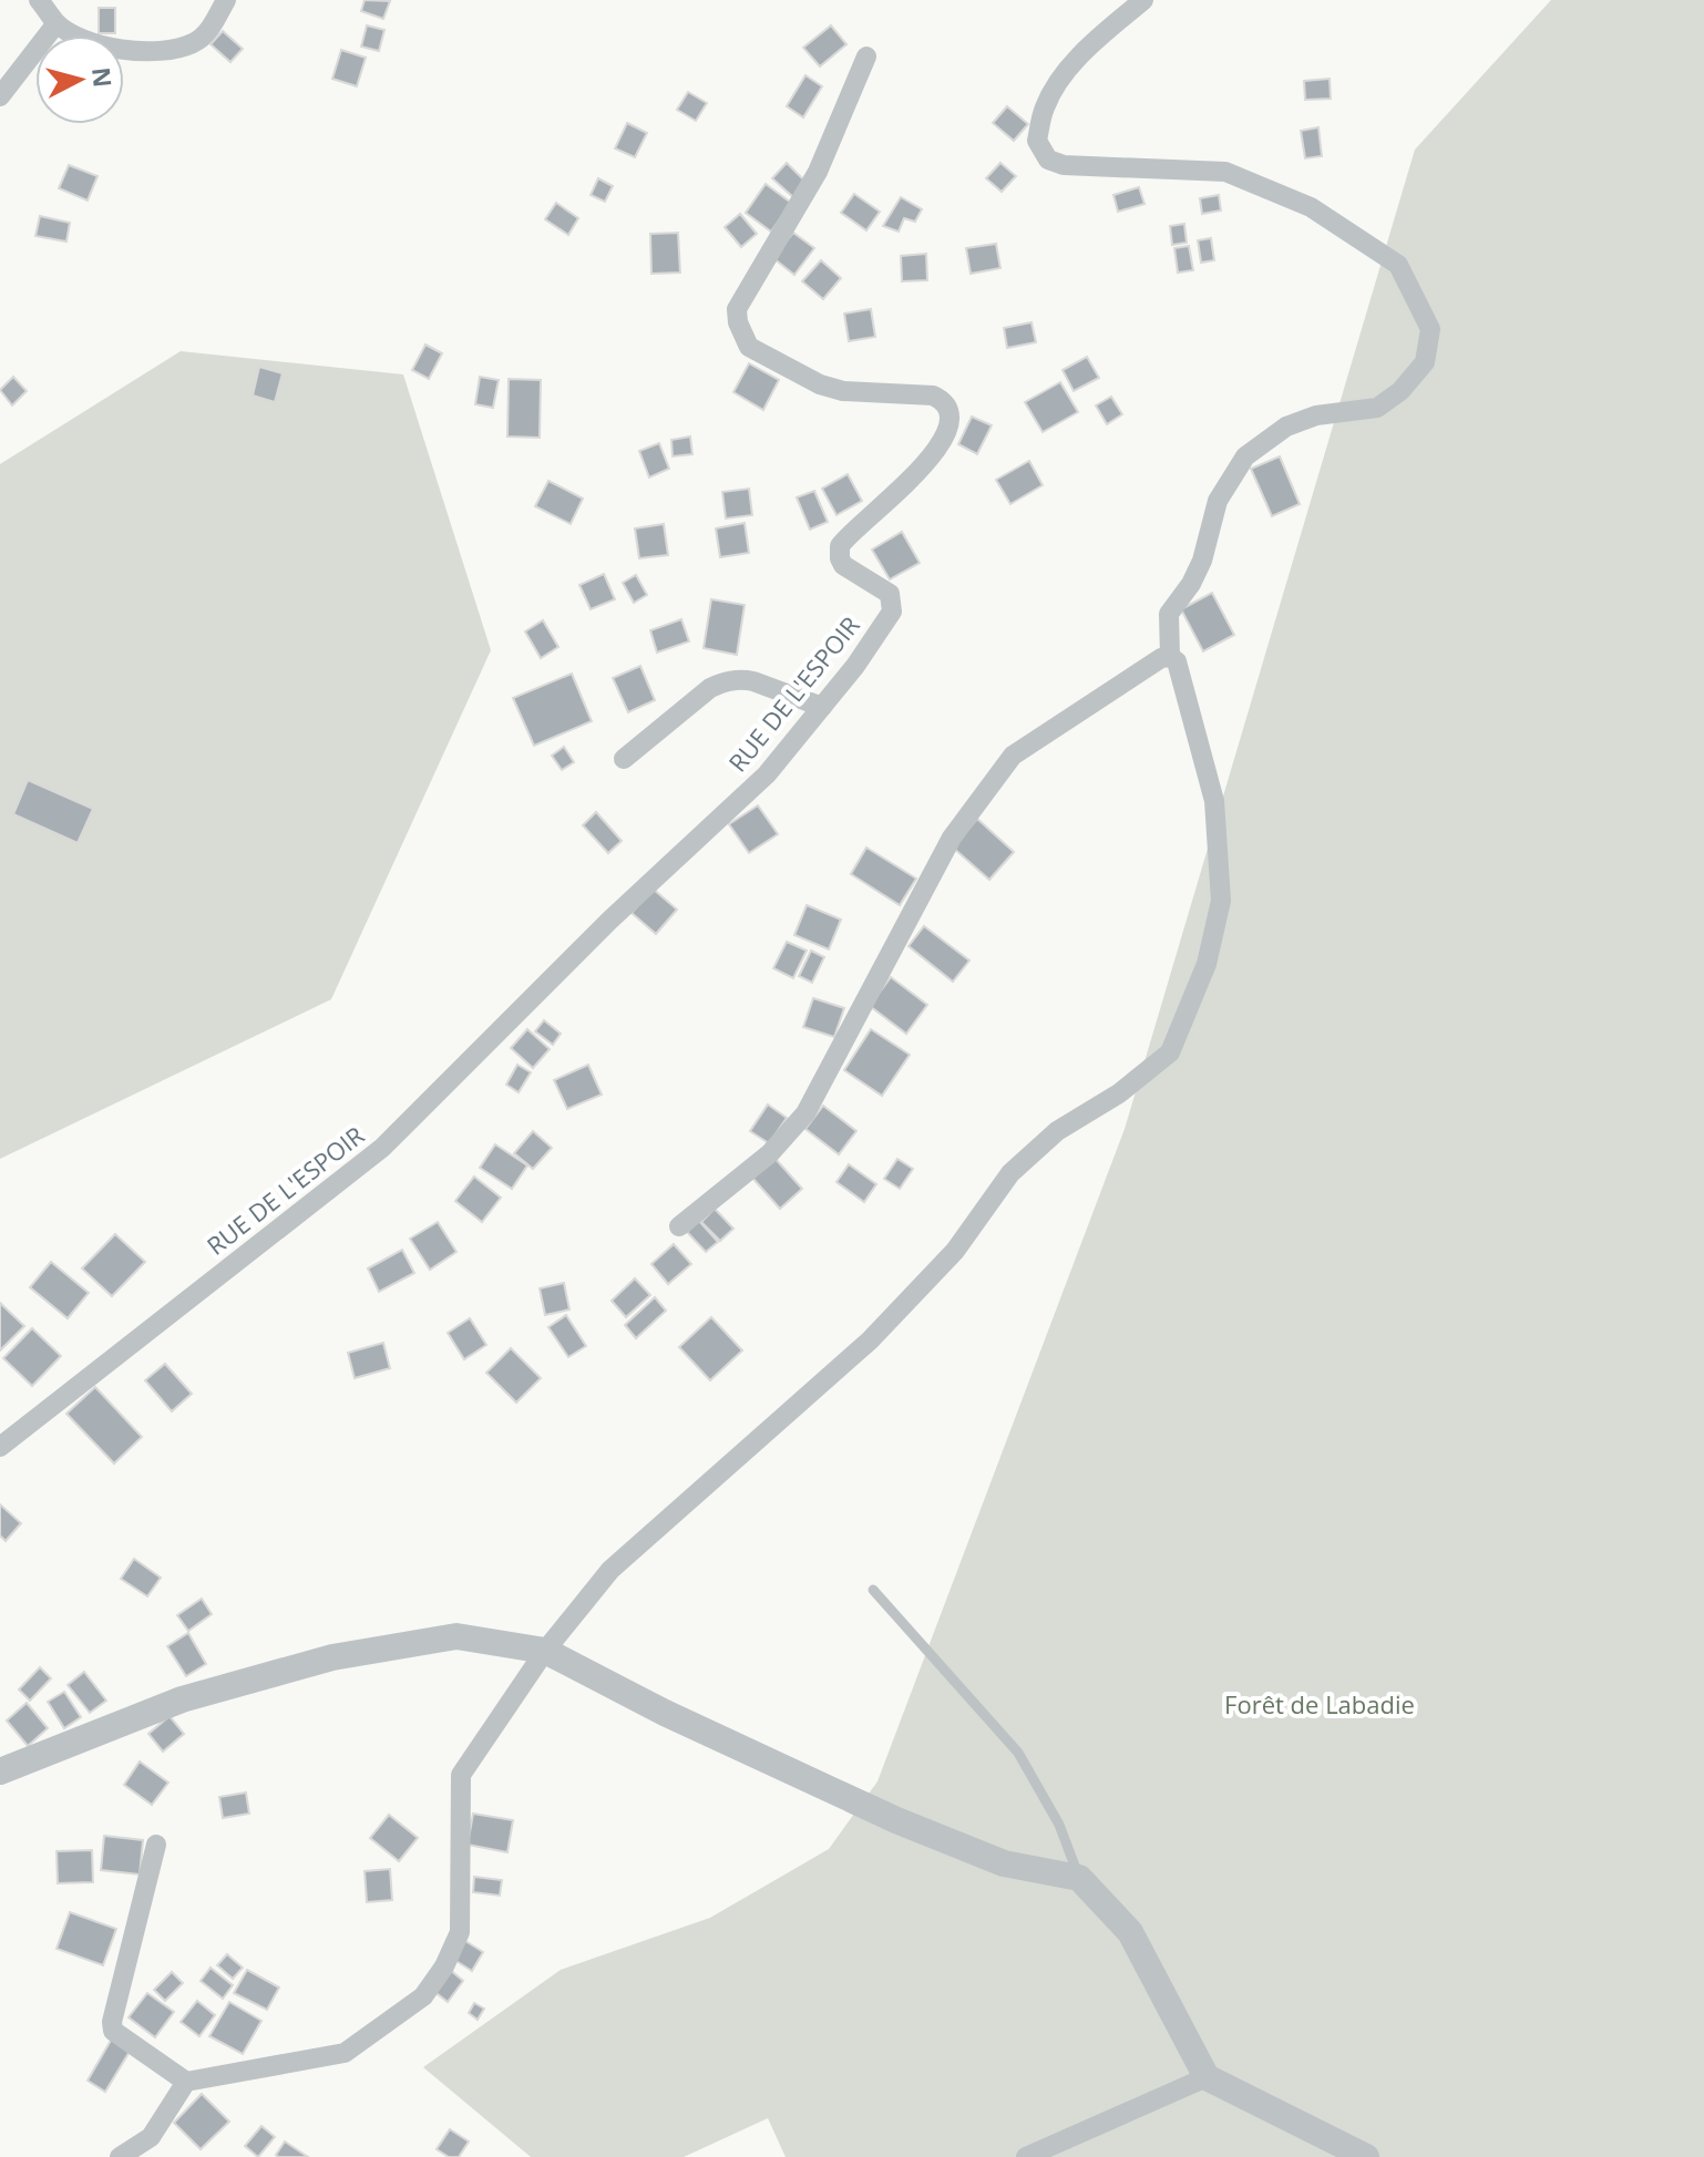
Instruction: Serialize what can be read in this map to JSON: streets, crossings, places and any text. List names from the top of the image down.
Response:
{
  "streets": {
    "street": ["RUE DE L'ESPOIR"]
  },
  "parks": ["Forêt de Labadie"],
  "north": "right"
}
